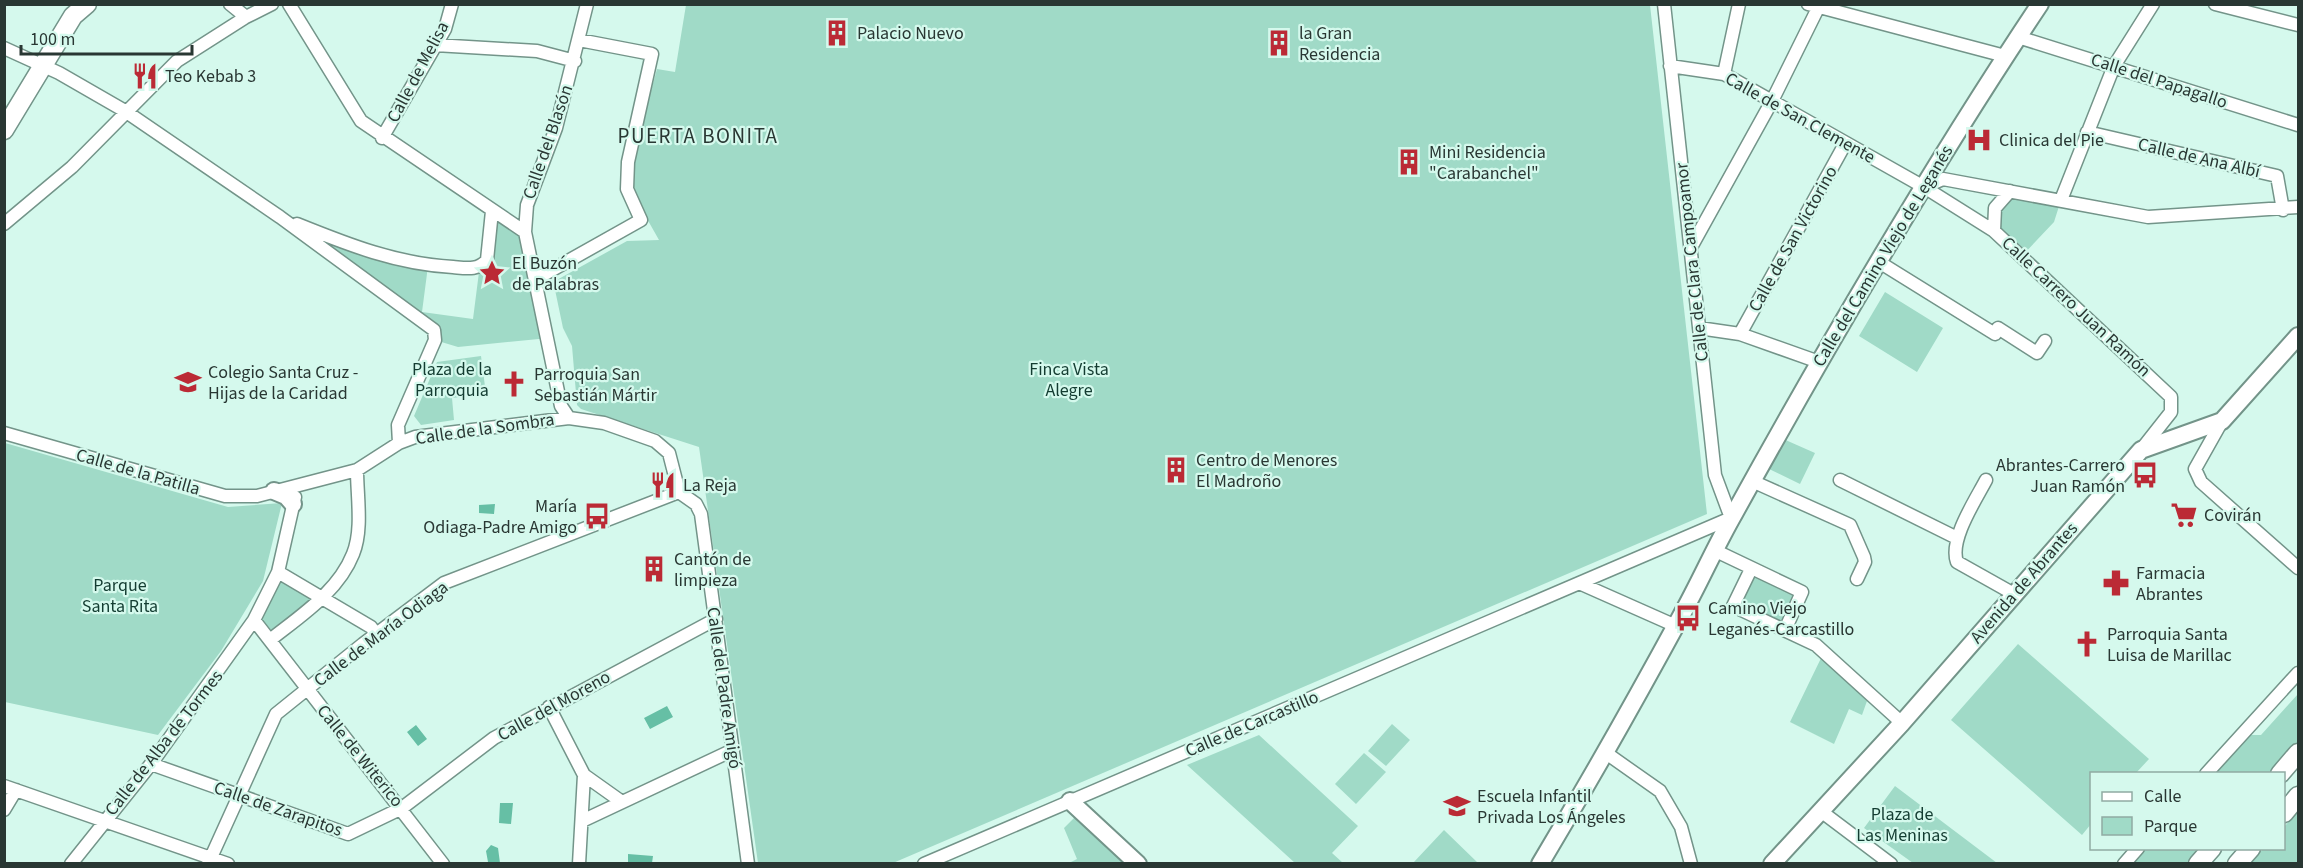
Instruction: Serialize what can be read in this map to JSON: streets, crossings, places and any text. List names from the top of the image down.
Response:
{
  "streets": {
    "street": [
      "Calle de Melisa",
      "Calle del Papagallo",
      "Calle de San Clemente",
      "Calle del Blasón",
      "Calle de Ana Albí",
      "Calle de San Victorino",
      "Calle del Camino Viejo de Leganés",
      "Calle de Clara Campoamor",
      "Calle Carrero Juan Ramón",
      "Calle de la Sombra",
      "Calle de la Patilla",
      "Avenida de Abrantes",
      "Calle de María Odiaga",
      "Calle del Padre Amigó",
      "Calle del Moreno",
      "Calle de Carcastillo",
      "Calle de Alba de Tormes",
      "Calle de Witerico",
      "Calle de Zarapitos"
    ]
  },
  "crossings": [
    ["Calle del Papagallo", "Calle del Camino Viejo de Leganés"],
    ["Calle de San Clemente", "Calle de San Victorino"],
    ["Calle de San Clemente", "Calle del Camino Viejo de Leganés"],
    ["Calle de San Clemente", "Calle de Clara Campoamor"],
    ["Calle de San Clemente", "Calle Carrero Juan Ramón"],
    ["Calle del Blasón", "Calle de la Sombra"],
    ["Calle del Camino Viejo de Leganés", "Calle de Clara Campoamor"],
    ["Calle del Camino Viejo de Leganés", "Calle Carrero Juan Ramón"],
    ["Calle del Camino Viejo de Leganés", "Calle de Carcastillo"],
    ["Calle de Clara Campoamor", "Calle de Carcastillo"],
    ["Calle Carrero Juan Ramón", "Avenida de Abrantes"],
    ["Calle de la Sombra", "Calle de la Patilla"],
    ["Calle de la Sombra", "Calle de Alba de Tormes"],
    ["Calle de la Patilla", "Calle de Alba de Tormes"],
    ["Calle de María Odiaga", "Calle del Padre Amigó"],
    ["Calle de María Odiaga", "Calle de Witerico"],
    ["Calle de María Odiaga", "Calle de Zarapitos"],
    ["Calle del Padre Amigó", "Calle del Moreno"],
    ["Calle del Moreno", "Calle de Witerico"],
    ["Calle del Moreno", "Calle de Zarapitos"],
    ["Calle de Alba de Tormes", "Calle de Witerico"],
    ["Calle de Alba de Tormes", "Calle de Zarapitos"],
    ["Calle de Witerico", "Calle de Zarapitos"]
  ],
  "districts": ["PUERTA BONITA"],
  "parks": [
    "Plaza de la Parroquia",
    "Finca Vista Alegre",
    "Parque Santa Rita",
    "Plaza de Las Meninas"
  ],
  "places": {
    "building": [
      "Palacio Nuevo",
      "la Gran Residencia",
      "Mini Residencia \"Carabanchel\"",
      "Centro de Menores El Madroño",
      "Cantón de limpieza"
    ],
    "restaurant": ["Teo Kebab 3", "La Reja"],
    "hospital": ["Clinica del Pie"],
    "place": ["El Buzón de Palabras"],
    "school or university": ["Colegio Santa Cruz - Hijas de la Caridad", "Escuela Infantil Privada Los Ángeles"],
    "church": ["Parroquia San Sebastián Mártir", "Parroquia Santa Luisa de Marillac"],
    "bus stop": ["Abrantes-Carrero Juan Ramón", "María Odiaga-Padre Amigo", "Camino Viejo Leganés-Carcastillo"],
    "supermarket": ["Covirán"],
    "pharmacy": ["Farmacia Abrantes"]
  },
  "legend": ["Calle", "Parque"],
  "scale_bar": "100 m"
}
